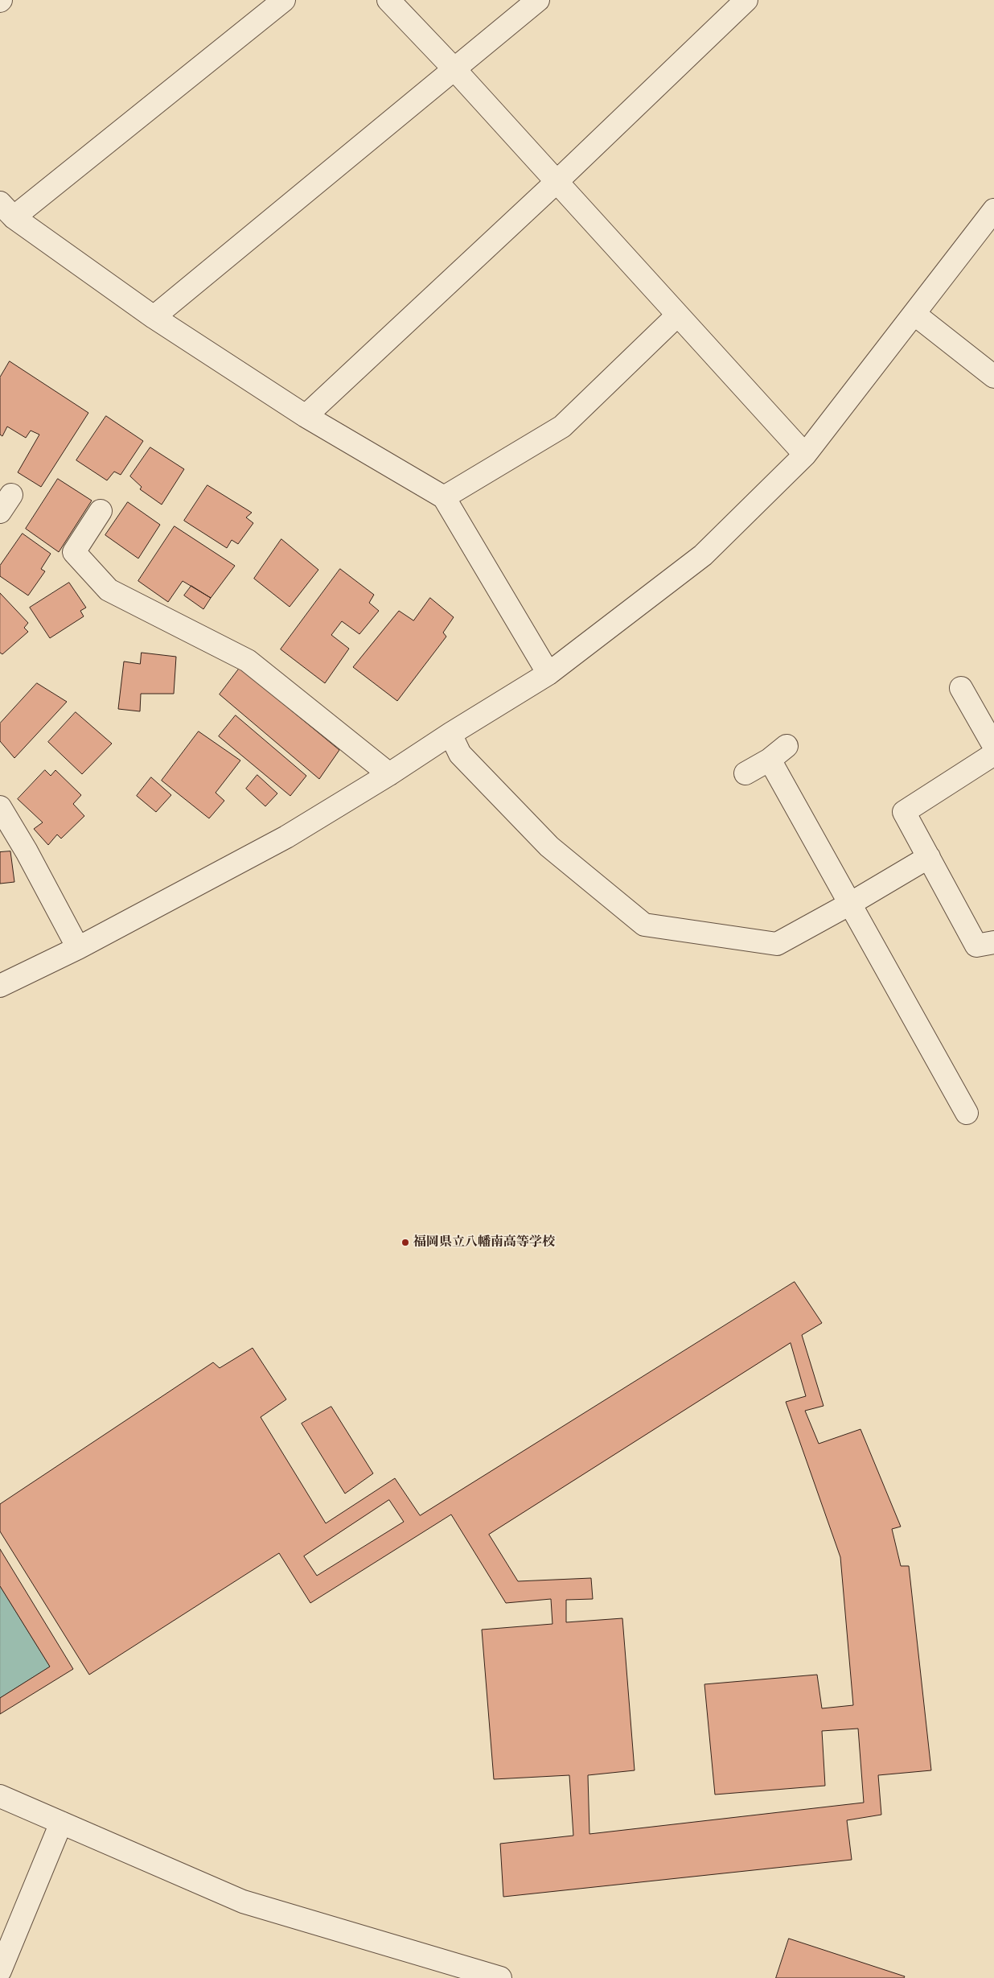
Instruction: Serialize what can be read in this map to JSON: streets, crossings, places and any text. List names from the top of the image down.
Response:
{
  "places": ["福岡県立八幡南高等学校"]
}
